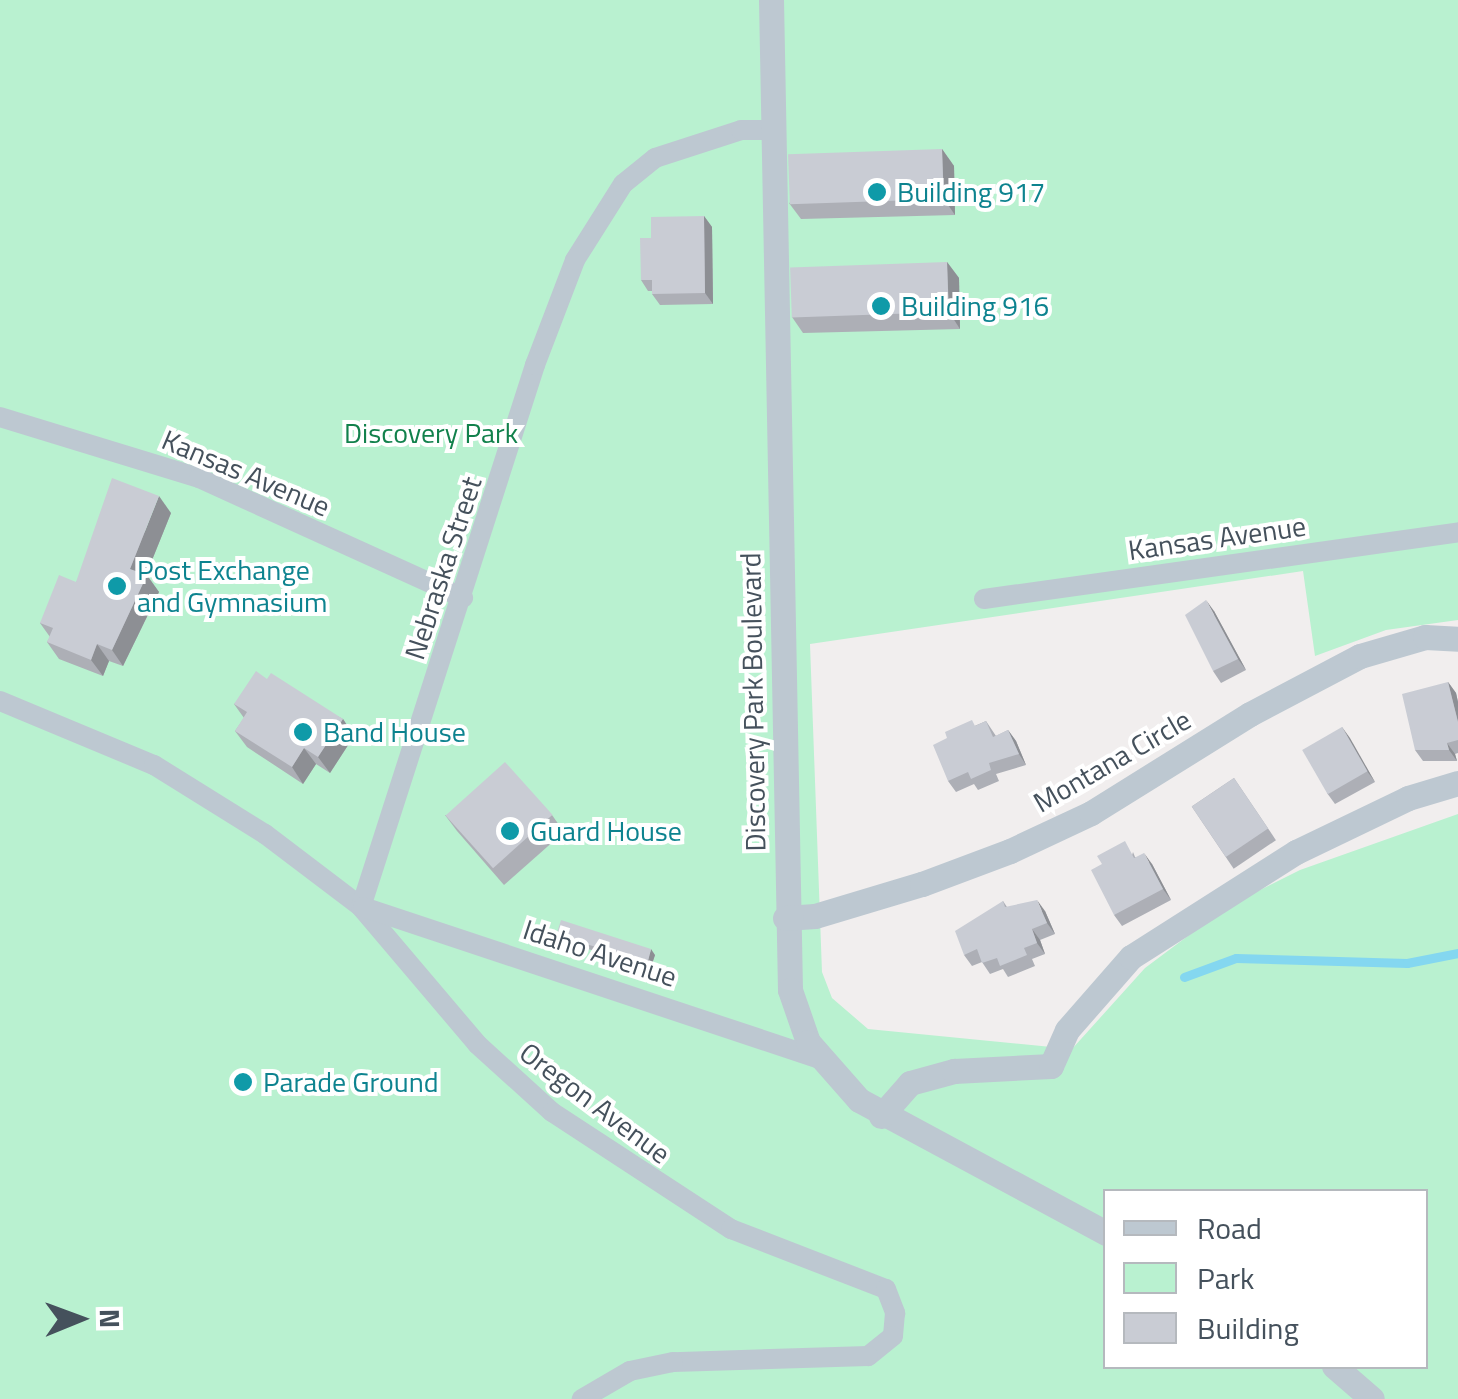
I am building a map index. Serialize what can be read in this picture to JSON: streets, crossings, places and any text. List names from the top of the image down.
{
  "streets": {
    "street": [
      "Kansas Avenue",
      "Nebraska Street",
      "Discovery Park Boulevard",
      "Montana Circle",
      "Idaho Avenue",
      "Oregon Avenue"
    ]
  },
  "crossings": [
    ["Kansas Avenue", "Nebraska Street"],
    ["Nebraska Street", "Discovery Park Boulevard"],
    ["Nebraska Street", "Idaho Avenue"],
    ["Nebraska Street", "Oregon Avenue"],
    ["Discovery Park Boulevard", "Montana Circle"],
    ["Discovery Park Boulevard", "Idaho Avenue"],
    ["Idaho Avenue", "Oregon Avenue"]
  ],
  "parks": ["Discovery Park"],
  "places": [
    "Building 917",
    "Building 916",
    "Post Exchange and Gymnasium",
    "Band House",
    "Guard House",
    "Parade Ground"
  ],
  "legend": ["Road", "Park", "Building"],
  "north": "right"
}
